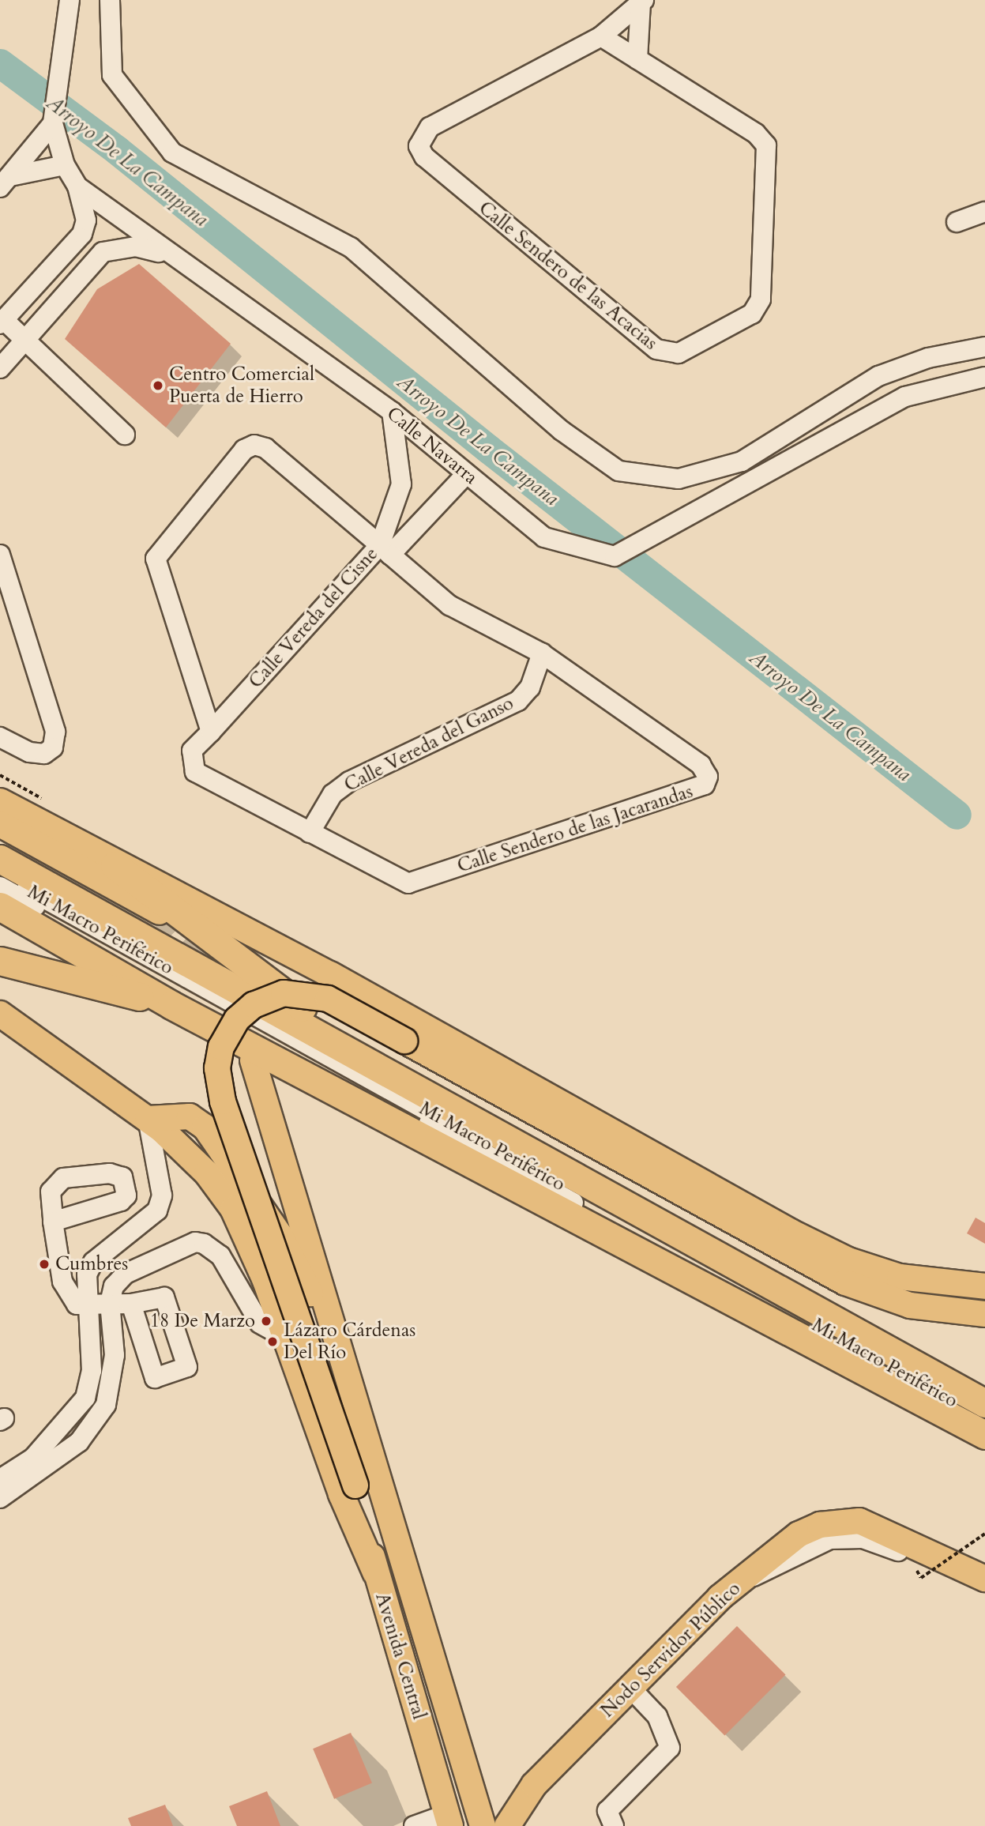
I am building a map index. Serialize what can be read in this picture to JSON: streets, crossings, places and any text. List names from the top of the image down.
{
  "streets": {
    "main road": ["Nodo Servidor Público", "Avenida Central"],
    "street": [
      "Calle Sendero de las Acacias",
      "Calle Navarra",
      "Calle Vereda del Cisne",
      "Calle Vereda del Ganso",
      "Calle Sendero de las Jacarandas",
      "Mi Macro Periférico"
    ]
  },
  "crossings": [
    ["Calle Navarra", "Calle Vereda del Cisne"],
    ["Calle Vereda del Cisne", "Calle Sendero de las Jacarandas"],
    ["Calle Vereda del Ganso", "Calle Sendero de las Jacarandas"]
  ],
  "water": ["Arroyo De La Campana"],
  "places": [
    "Centro Comercial Puerta de Hierro",
    "Cumbres",
    "18 De Marzo",
    "Lázaro Cárdenas Del Río"
  ]
}
